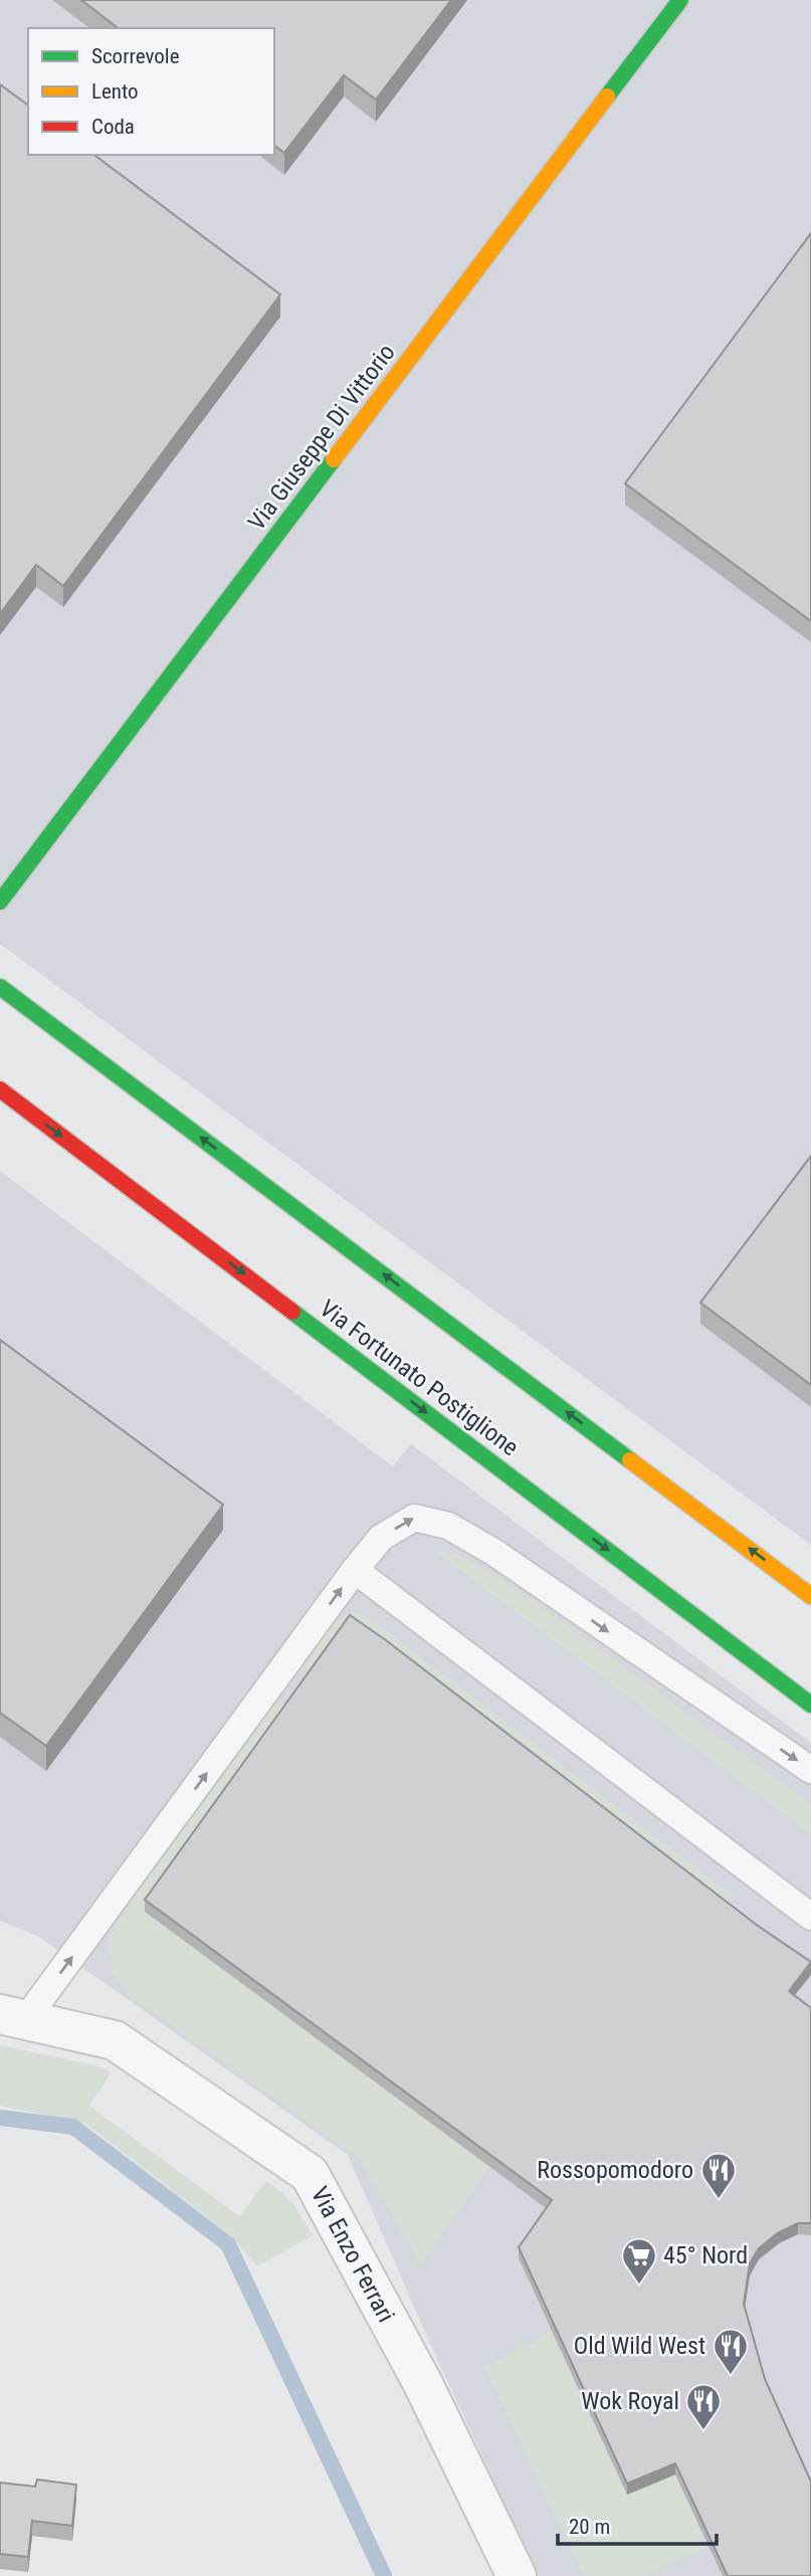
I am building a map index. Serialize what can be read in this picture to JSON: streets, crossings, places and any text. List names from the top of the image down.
{
  "streets": {
    "street": ["Via Giuseppe Di Vittorio", "Via Fortunato Postiglione", "Via Enzo Ferrari"]
  },
  "places": {
    "restaurant": ["Rossopomodoro", "Old Wild West", "Wok Royal"],
    "supermarket": ["45° Nord"]
  },
  "legend": ["Scorrevole", "Lento", "Coda"],
  "scale_bar": "20 m"
}
